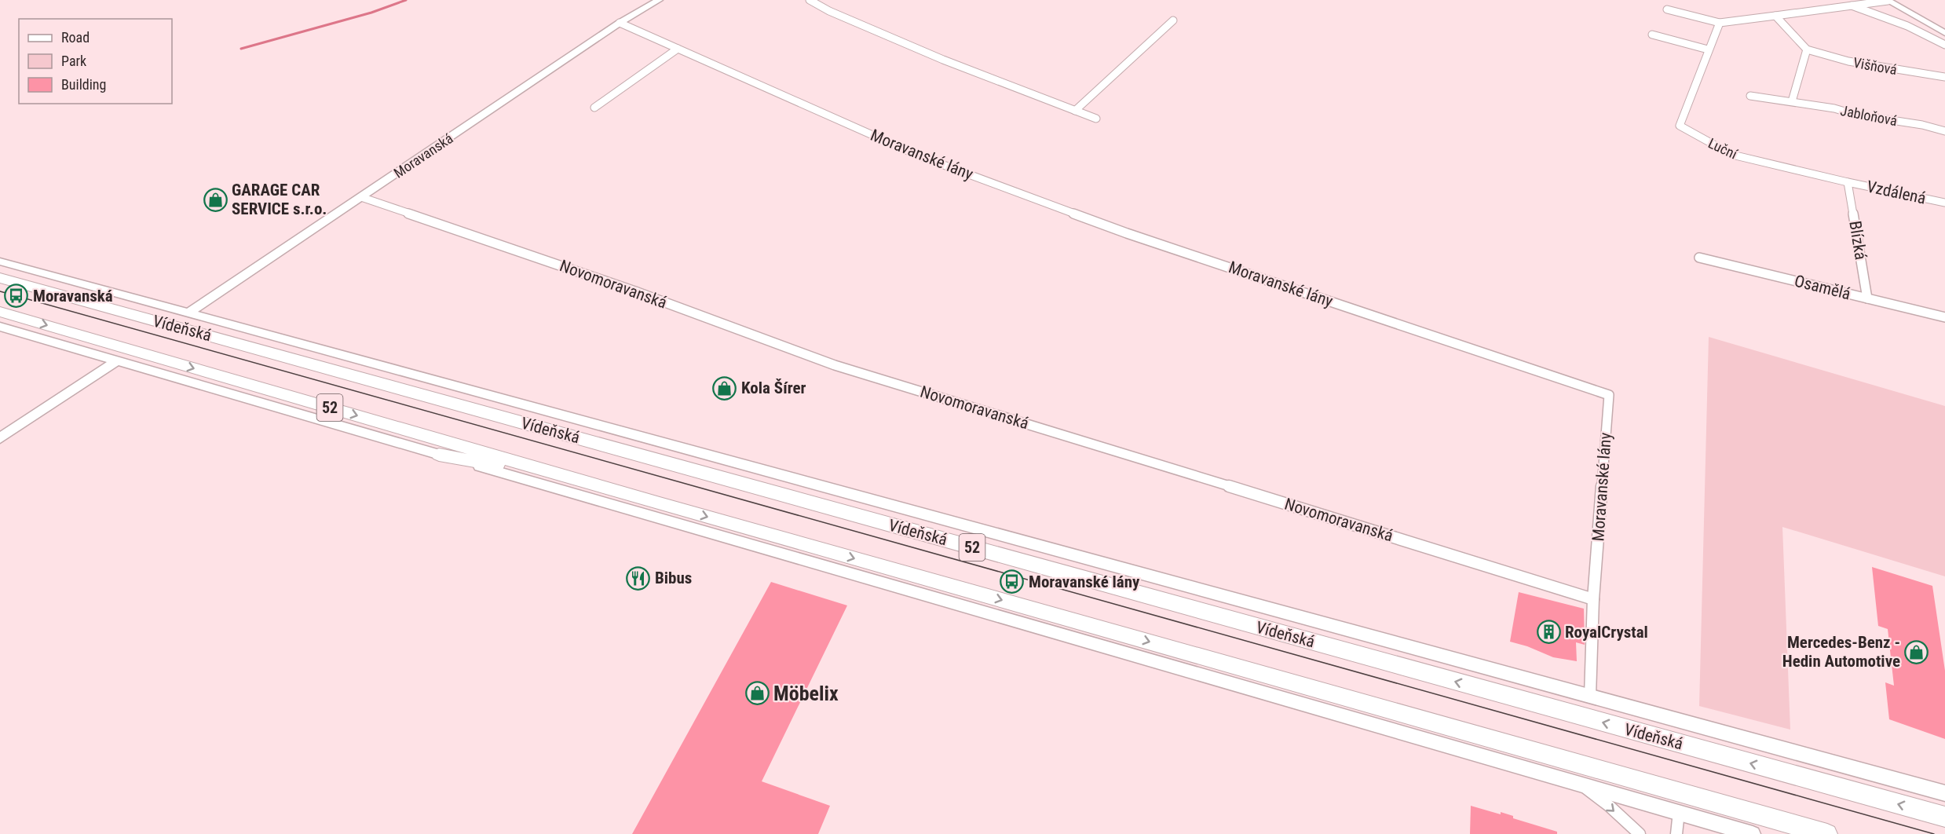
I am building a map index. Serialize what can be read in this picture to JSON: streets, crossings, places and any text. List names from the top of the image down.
{
  "streets": {
    "highway": ["Vídeňská", "52"],
    "street": [
      "Višňová",
      "Jabloňová",
      "Luční",
      "Moravanské lány",
      "Moravanská",
      "Vzdálená",
      "Blízká",
      "Novomoravanská",
      "Osamělá"
    ]
  },
  "crossings": [
    ["Luční", "Vzdálená"],
    ["Luční", "Blízká"],
    ["Moravanské lány", "Moravanská"],
    ["Moravanské lány", "Novomoravanská"],
    ["Moravanské lány", "Vídeňská"],
    ["Moravanská", "Novomoravanská"],
    ["Moravanská", "Vídeňská"],
    ["Vzdálená", "Blízká"],
    ["Blízká", "Osamělá"]
  ],
  "places": {
    "shop": [
      "GARAGE CAR SERVICE s.r.o.",
      "Kola Šírer",
      "Mercedes-Benz - Hedin Automotive",
      "Möbelix"
    ],
    "bus stop": ["Moravanská", "Moravanské lány"],
    "restaurant": ["Bibus"],
    "building": ["RoyalCrystal"]
  },
  "legend": ["Road", "Park", "Building"]
}
